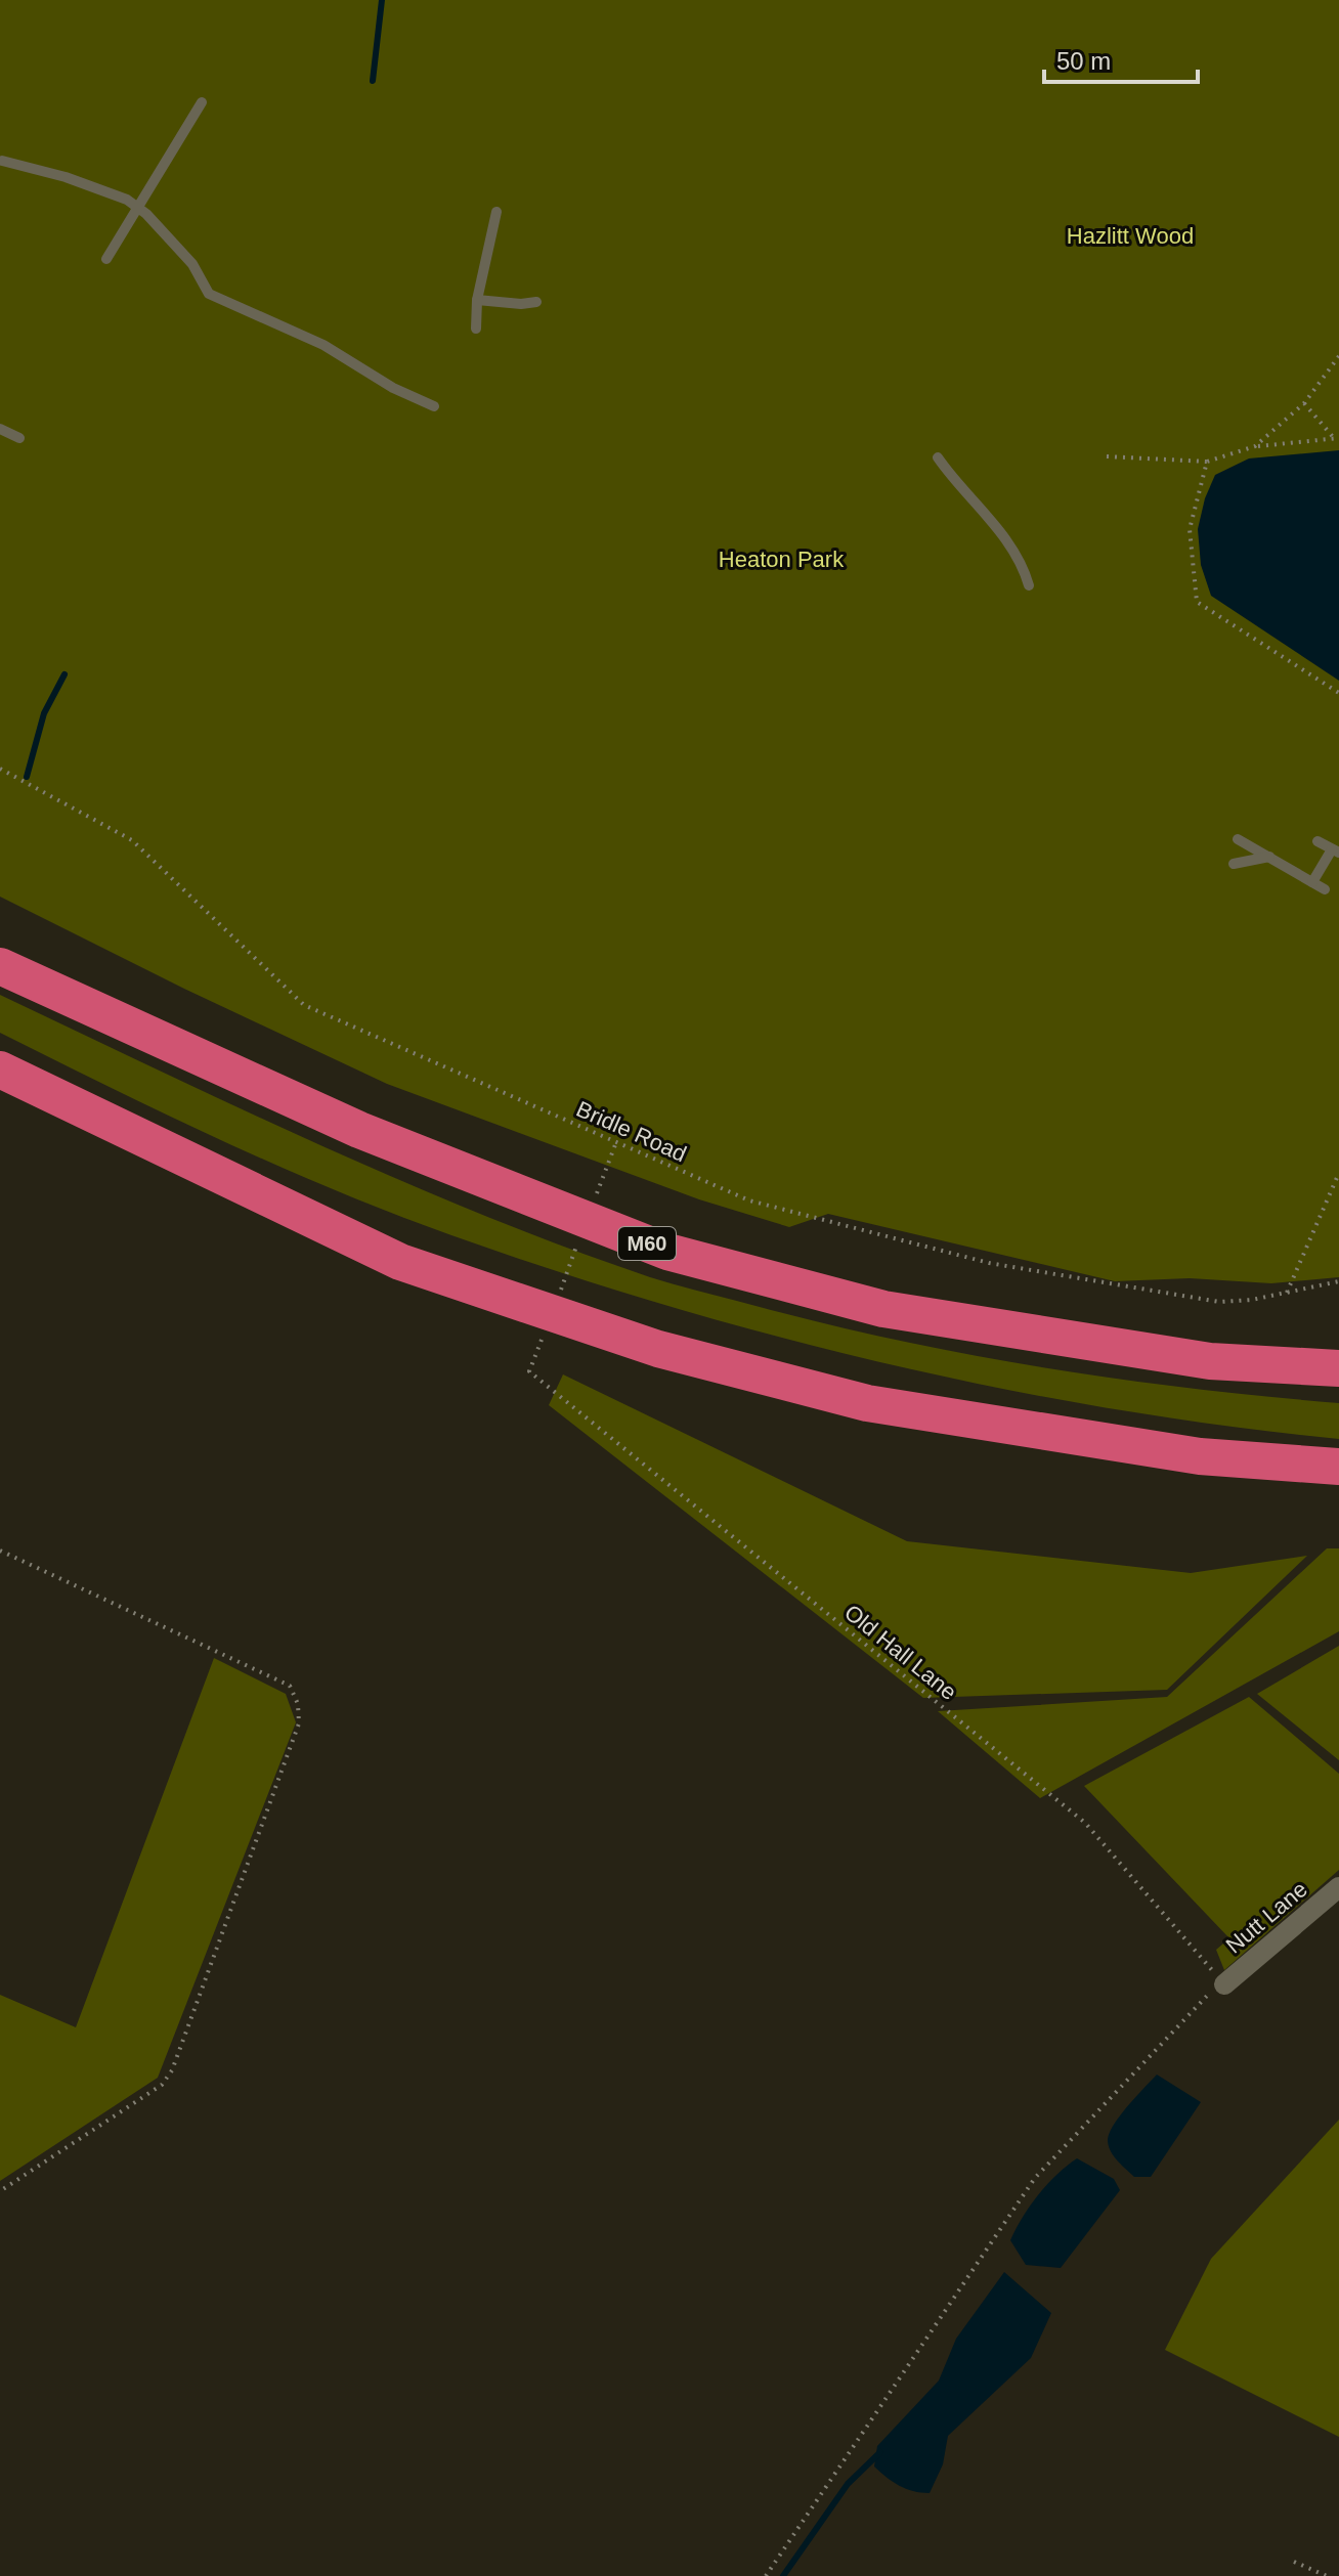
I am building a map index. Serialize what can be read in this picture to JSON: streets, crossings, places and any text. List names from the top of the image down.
{
  "streets": {
    "highway": ["M60"],
    "street": ["Nutt Lane"],
    "path": ["Bridle Road", "Old Hall Lane"]
  },
  "crossings": [
    ["Old Hall Lane", "Nutt Lane"]
  ],
  "parks": ["Hazlitt Wood", "Heaton Park"],
  "scale_bar": "50 m"
}
